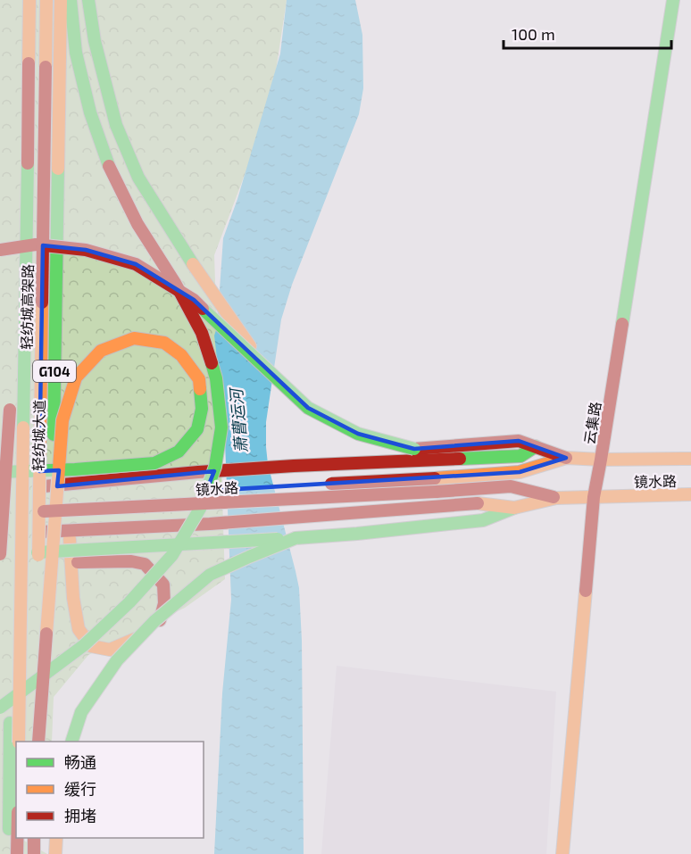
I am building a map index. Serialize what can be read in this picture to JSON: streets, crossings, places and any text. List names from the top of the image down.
{
  "streets": {
    "main road": [
      "轻纺城高架路",
      "G104",
      "云集路",
      "轻纺城大道",
      "镜水路"
    ]
  },
  "crossings": [
    ["云集路", "镜水路"]
  ],
  "water": ["萧曹运河"],
  "legend": ["畅通", "缓行", "拥堵"],
  "scale_bar": "100 m"
}
